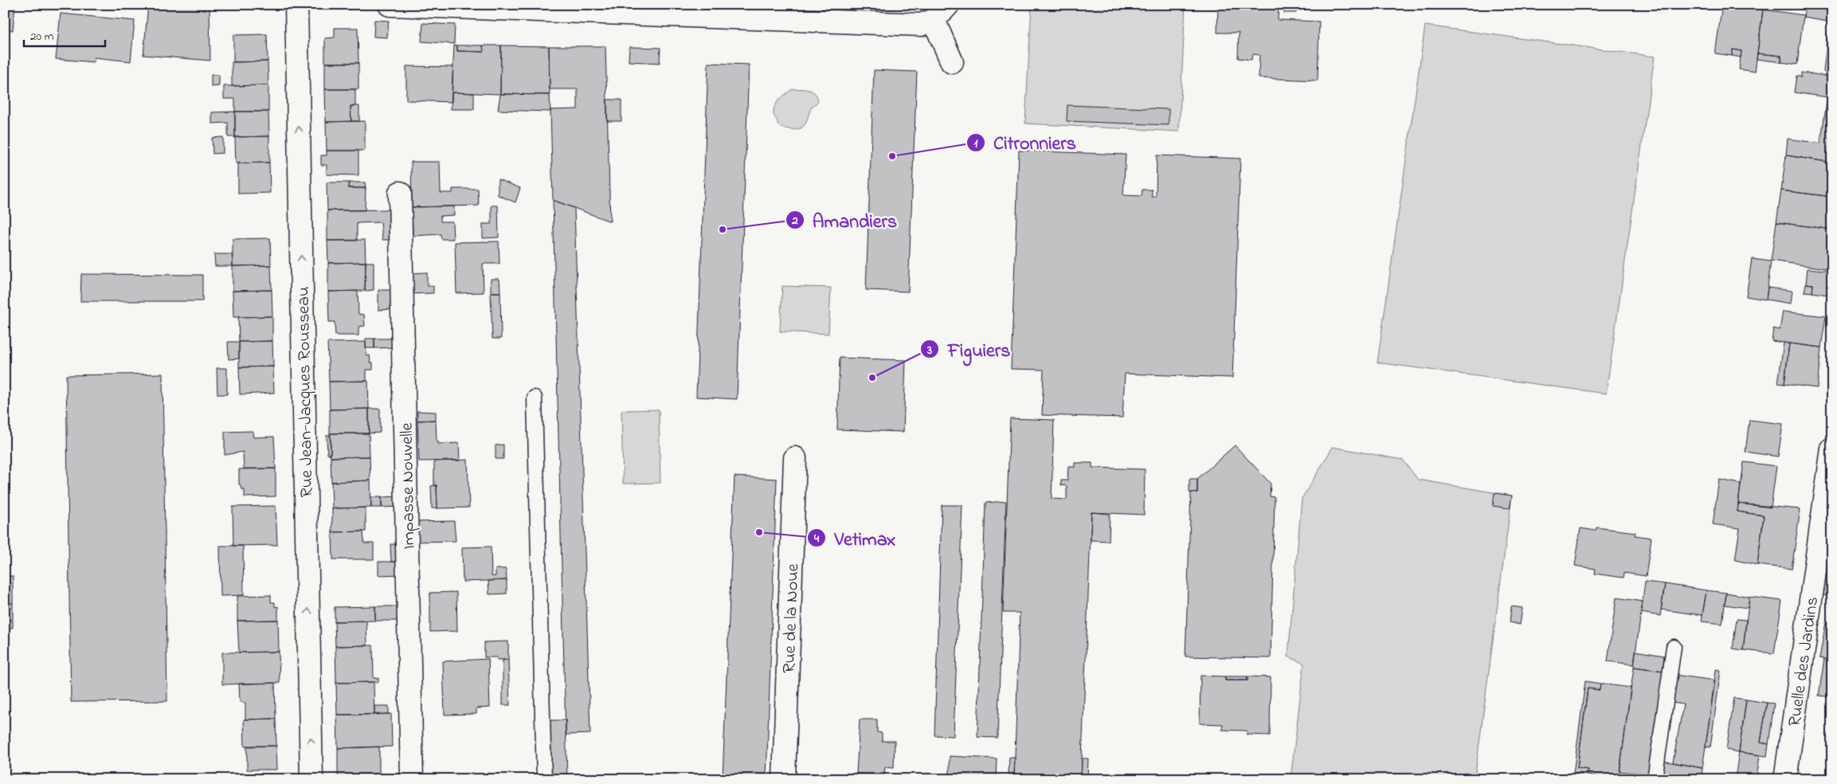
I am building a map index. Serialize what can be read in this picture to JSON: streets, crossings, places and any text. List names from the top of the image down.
{
  "streets": {
    "street": [
      "Rue Jean-Jacques Rousseau",
      "Impasse Nouvelle",
      "Rue de la Noue",
      "Ruelle des Jardins"
    ]
  },
  "one_way": ["Rue Jean-Jacques Rousseau"],
  "places": [
    "Citronniers",
    "Amandiers",
    "Figuiers",
    "Vetimax"
  ],
  "scale_bar": "20 m"
}
